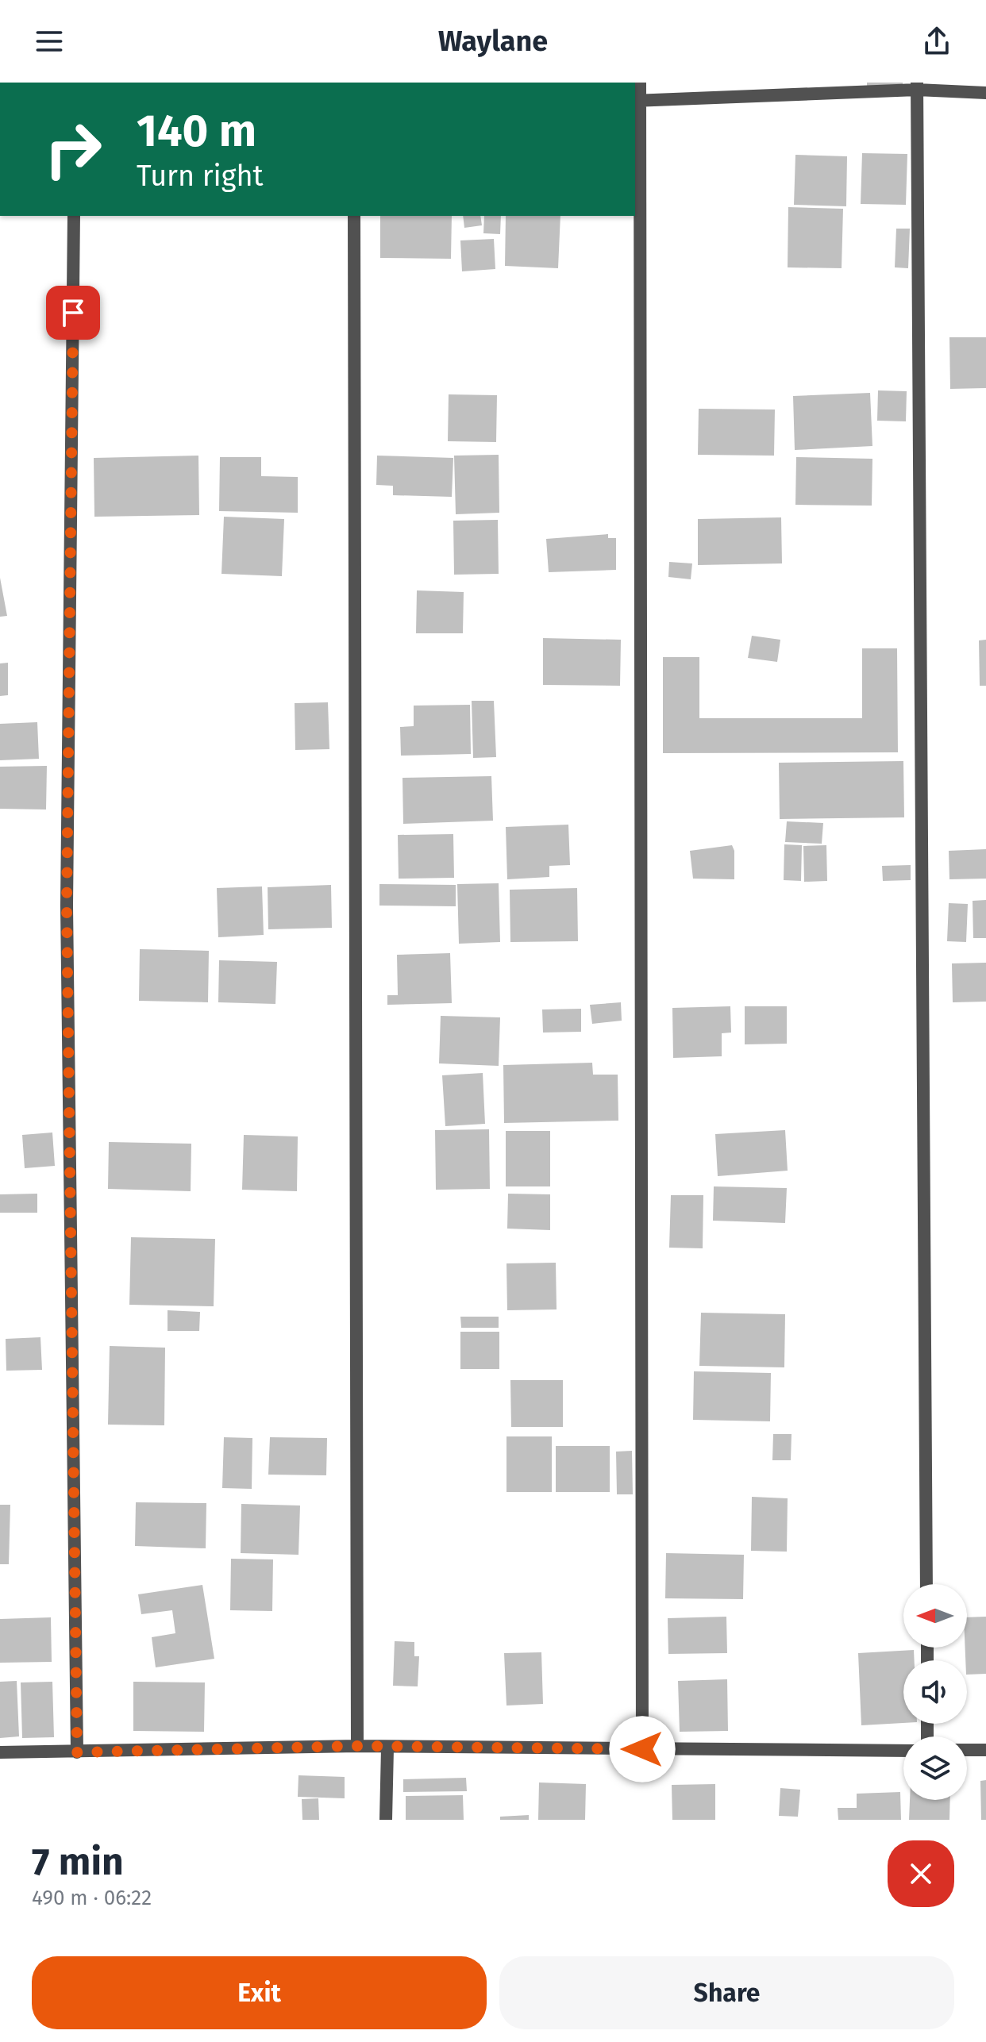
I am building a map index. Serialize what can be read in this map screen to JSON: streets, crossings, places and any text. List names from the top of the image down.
{
  "north": "left",
  "page": {
    "header": "Waylane",
    "turn": ["140 m", "Turn right"],
    "heading": ["7 min", "490 m · 06:22"],
    "buttons": ["Exit", "Share"]
  }
}
